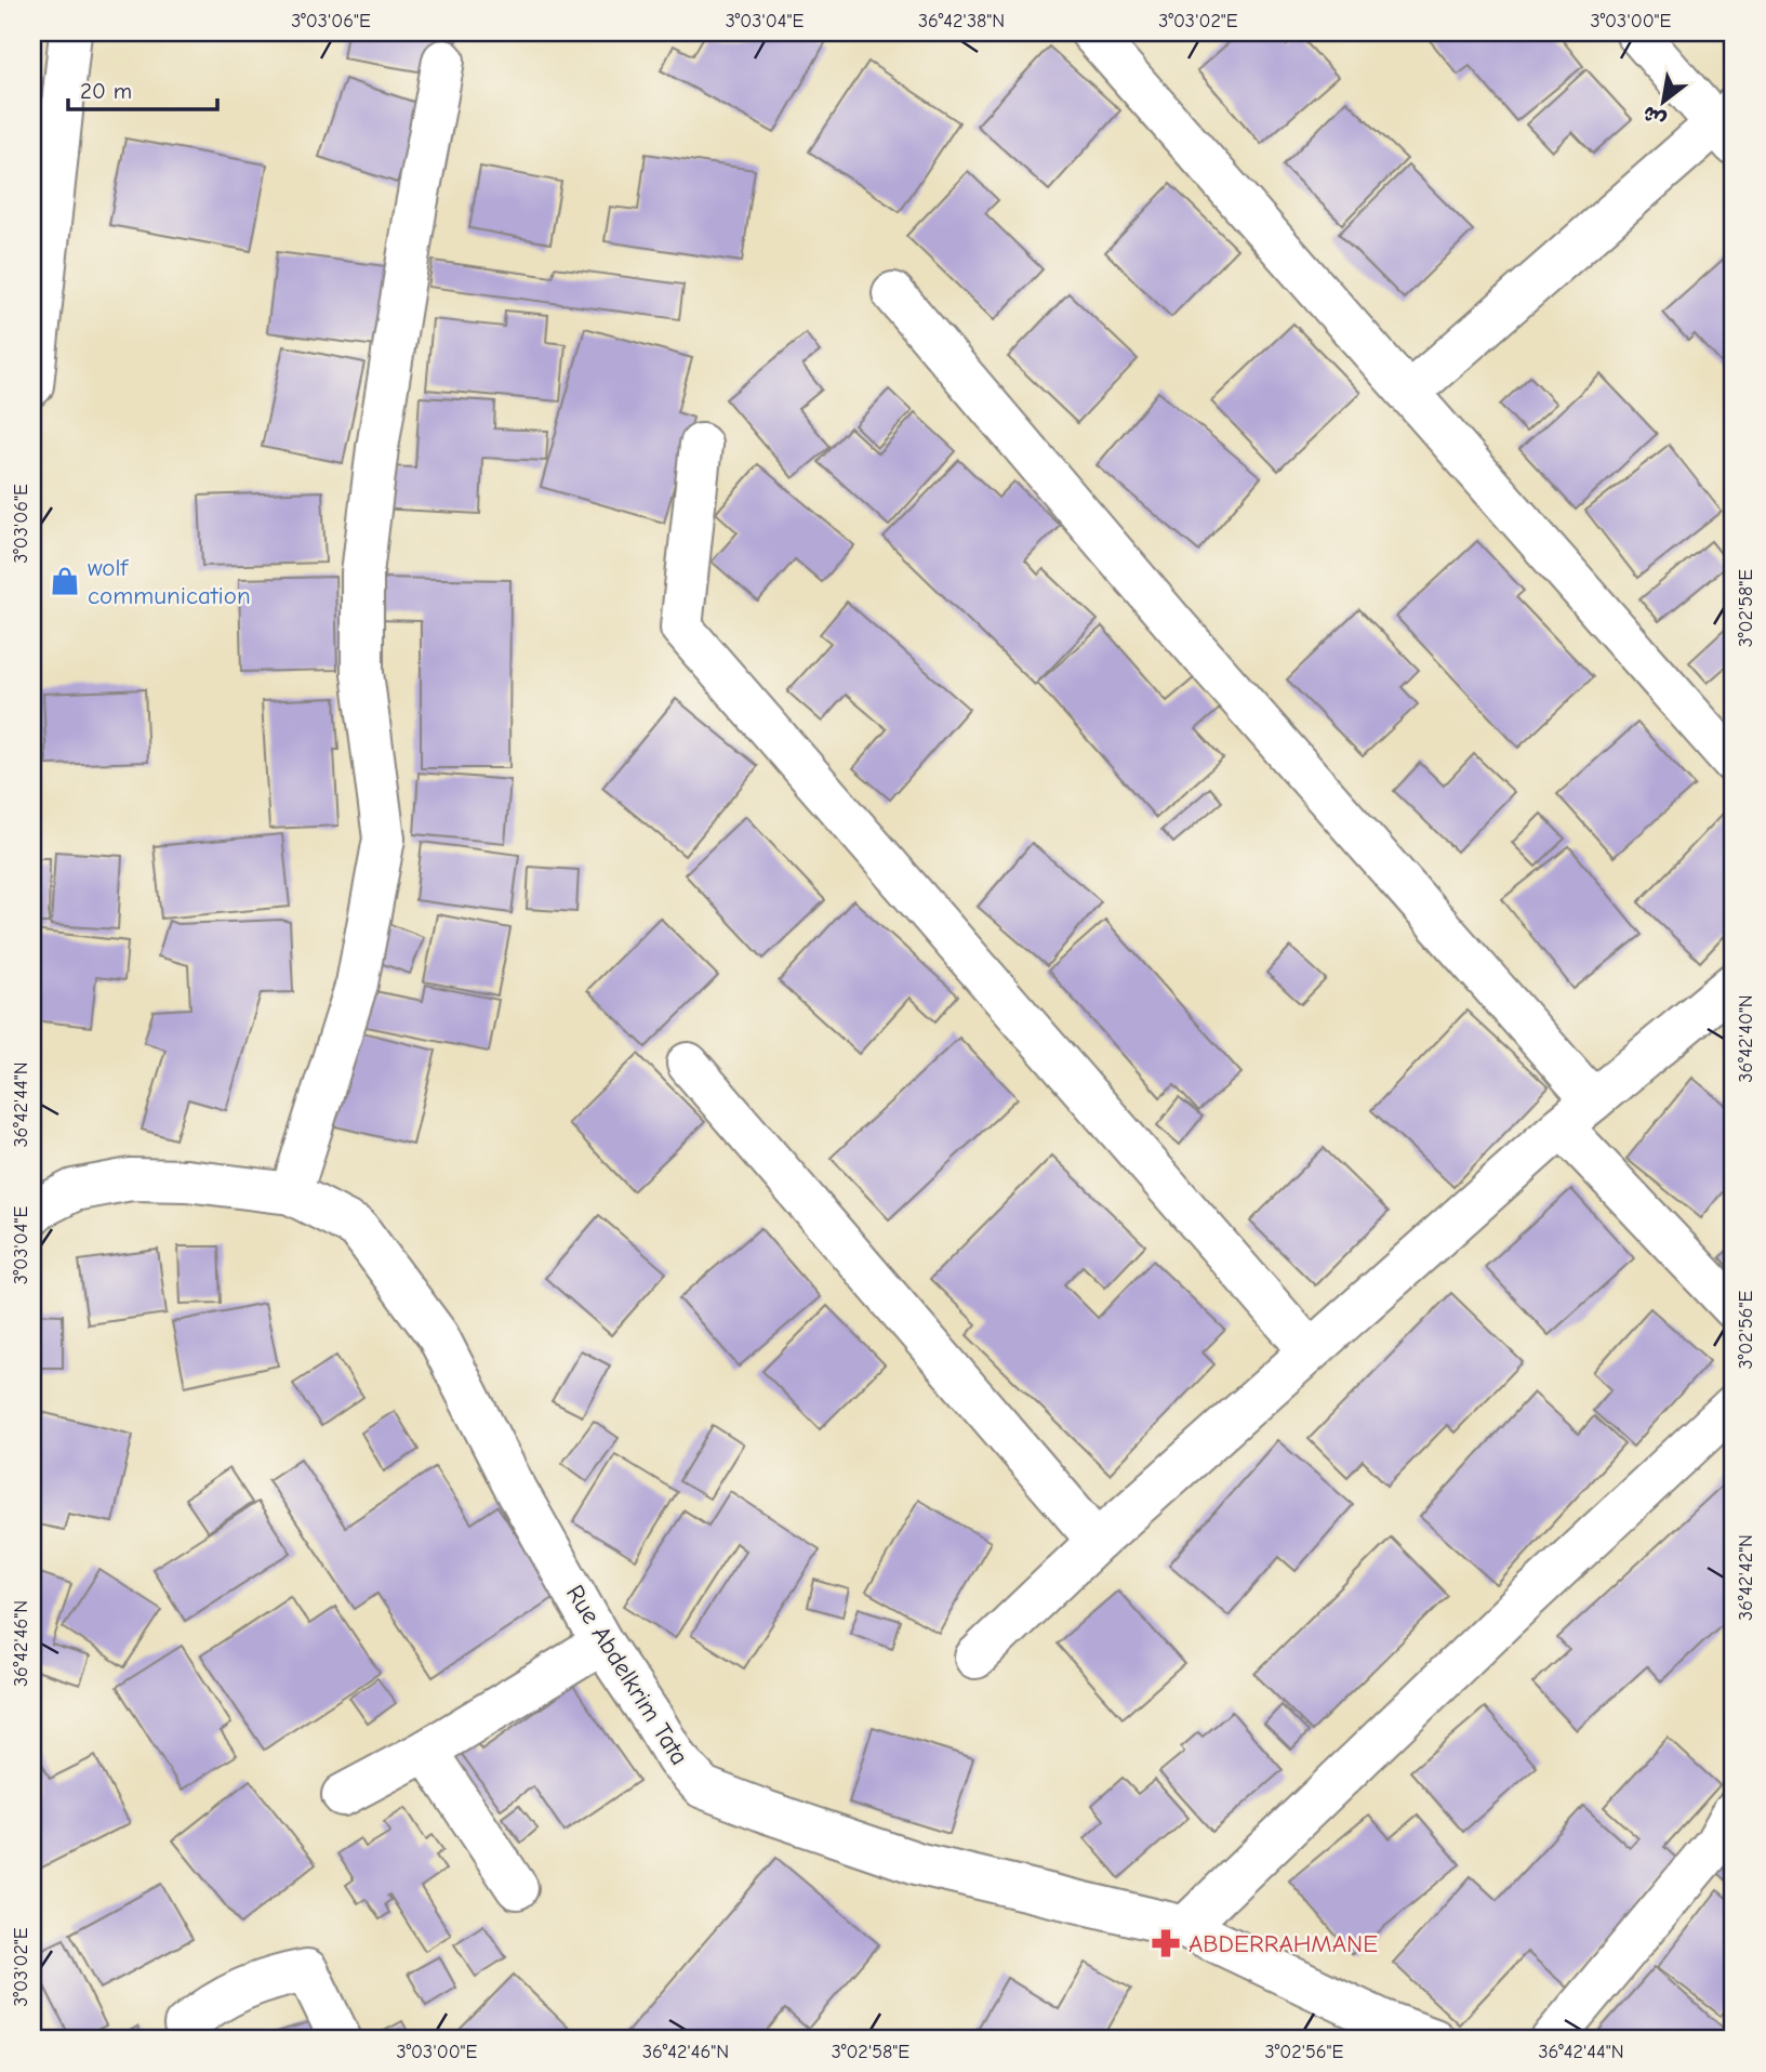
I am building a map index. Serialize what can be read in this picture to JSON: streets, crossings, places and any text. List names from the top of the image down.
{
  "streets": {
    "street": ["Rue Abdelkrim Tata"]
  },
  "places": {
    "shop": ["wolf communication"],
    "pharmacy": ["ABDERRAHMANE"]
  },
  "scale_bar": "20 m",
  "north": "bottom left",
  "coordinates": [
    "3°03'06\"E",
    "3°03'04\"E",
    "36°42'38\"N",
    "3°03'02\"E",
    "3°03'00\"E",
    "3°02'58\"E",
    "36°42'40\"N",
    "36°42'44\"N",
    "3°02'56\"E",
    "36°42'42\"N",
    "36°42'46\"N"
  ]
}
